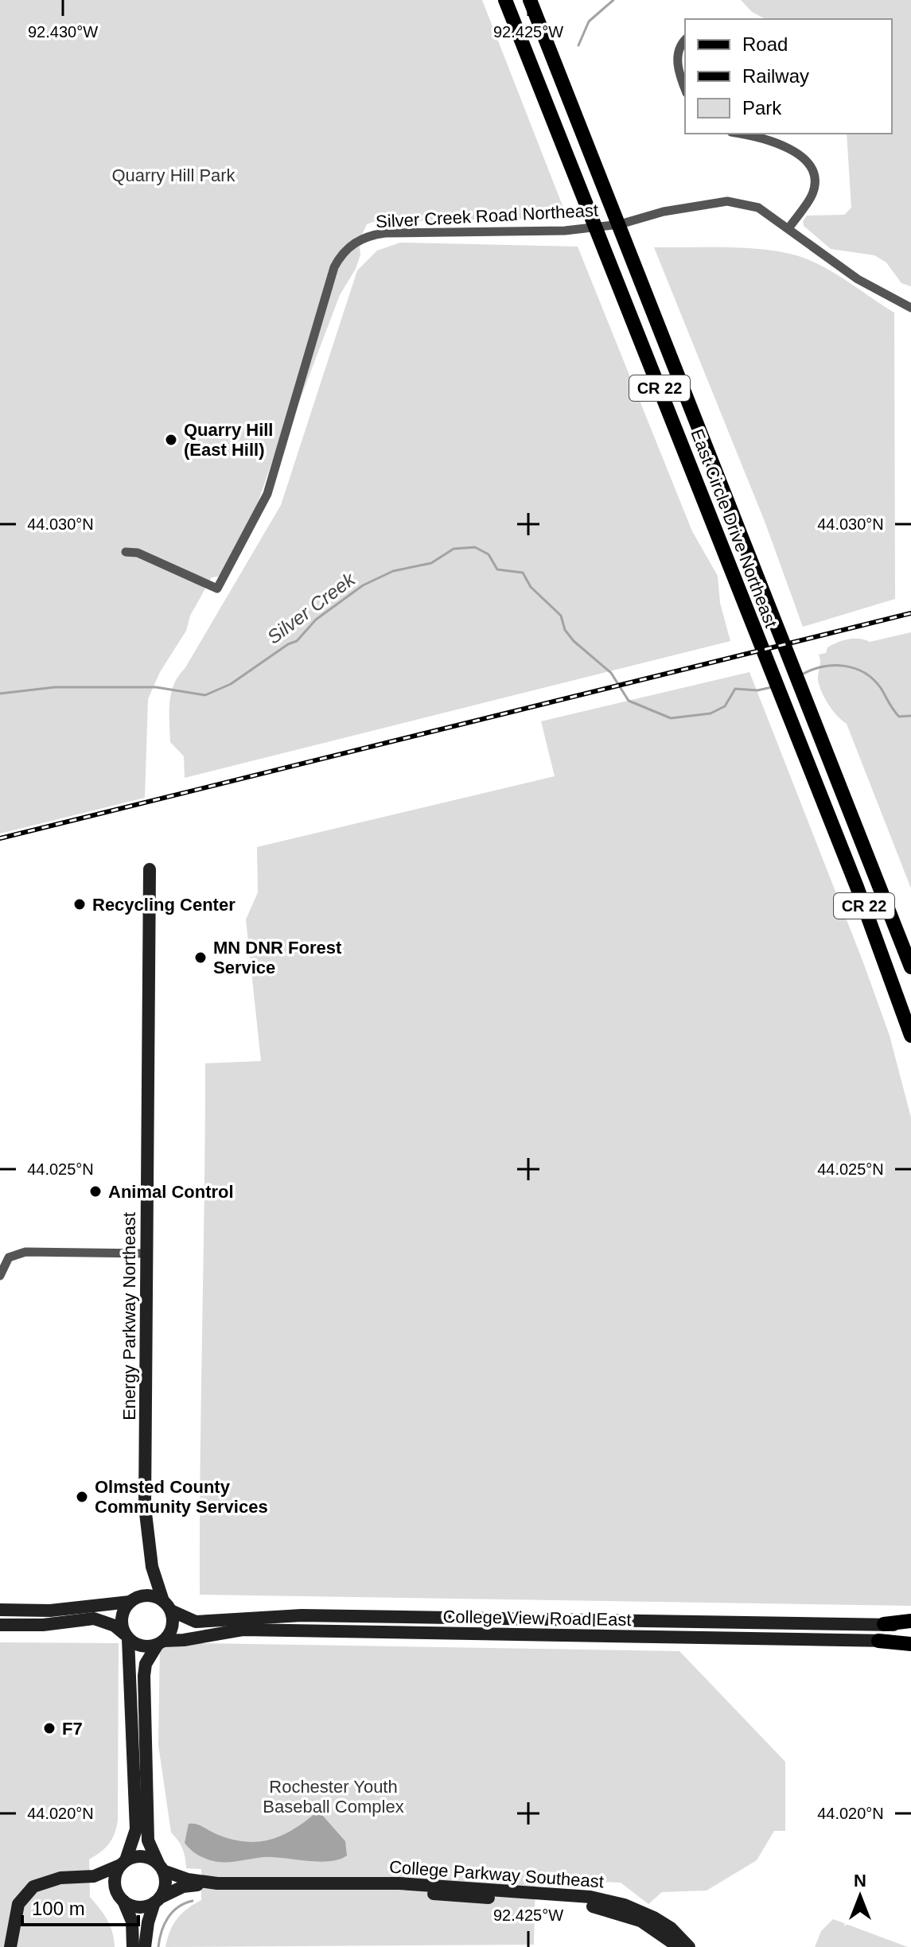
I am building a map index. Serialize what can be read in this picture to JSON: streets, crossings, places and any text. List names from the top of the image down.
{
  "streets": {
    "main road": ["CR 22", "East Circle Drive Northeast"],
    "street": [
      "Silver Creek Road Northeast",
      "Energy Parkway Northeast",
      "College View Road East",
      "College Parkway Southeast"
    ]
  },
  "crossings": [
    ["Silver Creek Road Northeast", "East Circle Drive Northeast"],
    ["Energy Parkway Northeast", "College View Road East"]
  ],
  "water": ["Silver Creek"],
  "parks": ["Quarry Hill Park", "Rochester Youth Baseball Complex"],
  "places": [
    "Quarry Hill (East Hill)",
    "Recycling Center",
    "MN DNR Forest Service",
    "Animal Control",
    "Olmsted County Community Services",
    "F7"
  ],
  "legend": ["Road", "Railway", "Park"],
  "scale_bar": "100 m",
  "north": "top",
  "coordinates": [
    "92.430°W",
    "92.425°W",
    "44.030°N",
    "44.025°N",
    "44.020°N"
  ]
}
